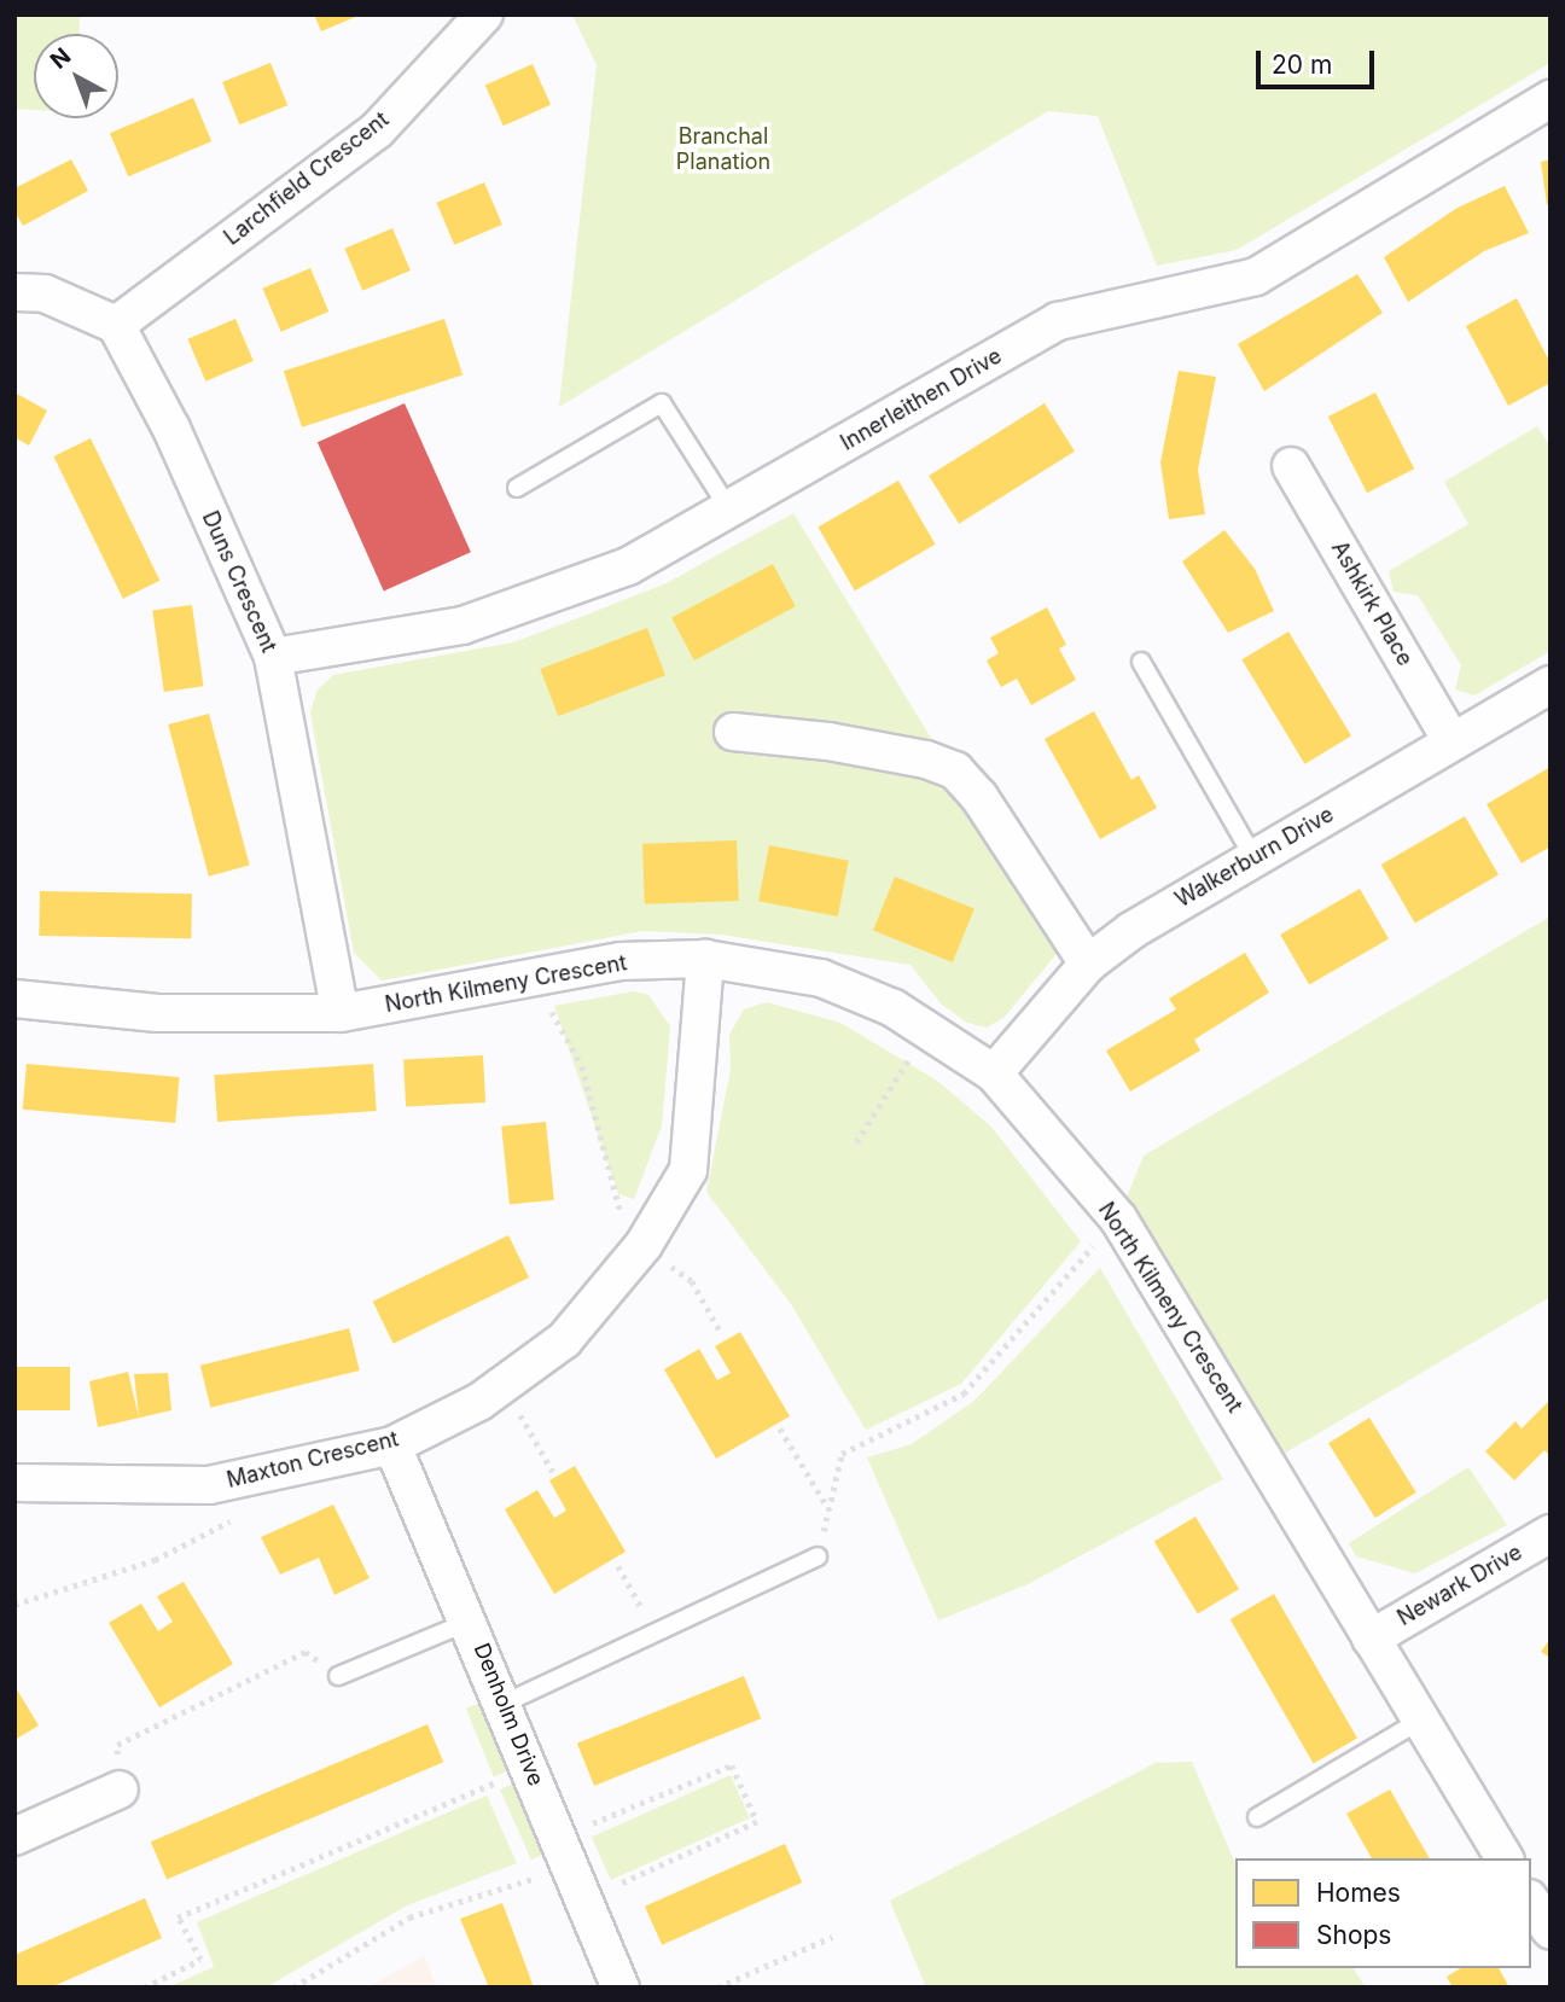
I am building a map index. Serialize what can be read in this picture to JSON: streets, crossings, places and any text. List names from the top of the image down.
{
  "streets": {
    "street": [
      "Larchfield Crescent",
      "Innerleithen Drive",
      "Duns Crescent",
      "Ashkirk Place",
      "Walkerburn Drive",
      "North Kilmeny Crescent",
      "Maxton Crescent",
      "Newark Drive",
      "Denholm Drive"
    ]
  },
  "crossings": [
    ["Larchfield Crescent", "Duns Crescent"],
    ["Innerleithen Drive", "Duns Crescent"],
    ["Duns Crescent", "North Kilmeny Crescent"],
    ["Ashkirk Place", "Walkerburn Drive"],
    ["Walkerburn Drive", "North Kilmeny Crescent"],
    ["North Kilmeny Crescent", "Maxton Crescent"],
    ["North Kilmeny Crescent", "Newark Drive"],
    ["Maxton Crescent", "Denholm Drive"]
  ],
  "parks": ["Branchal Planation"],
  "legend": ["Homes", "Shops"],
  "scale_bar": "20 m",
  "north": "top left"
}
